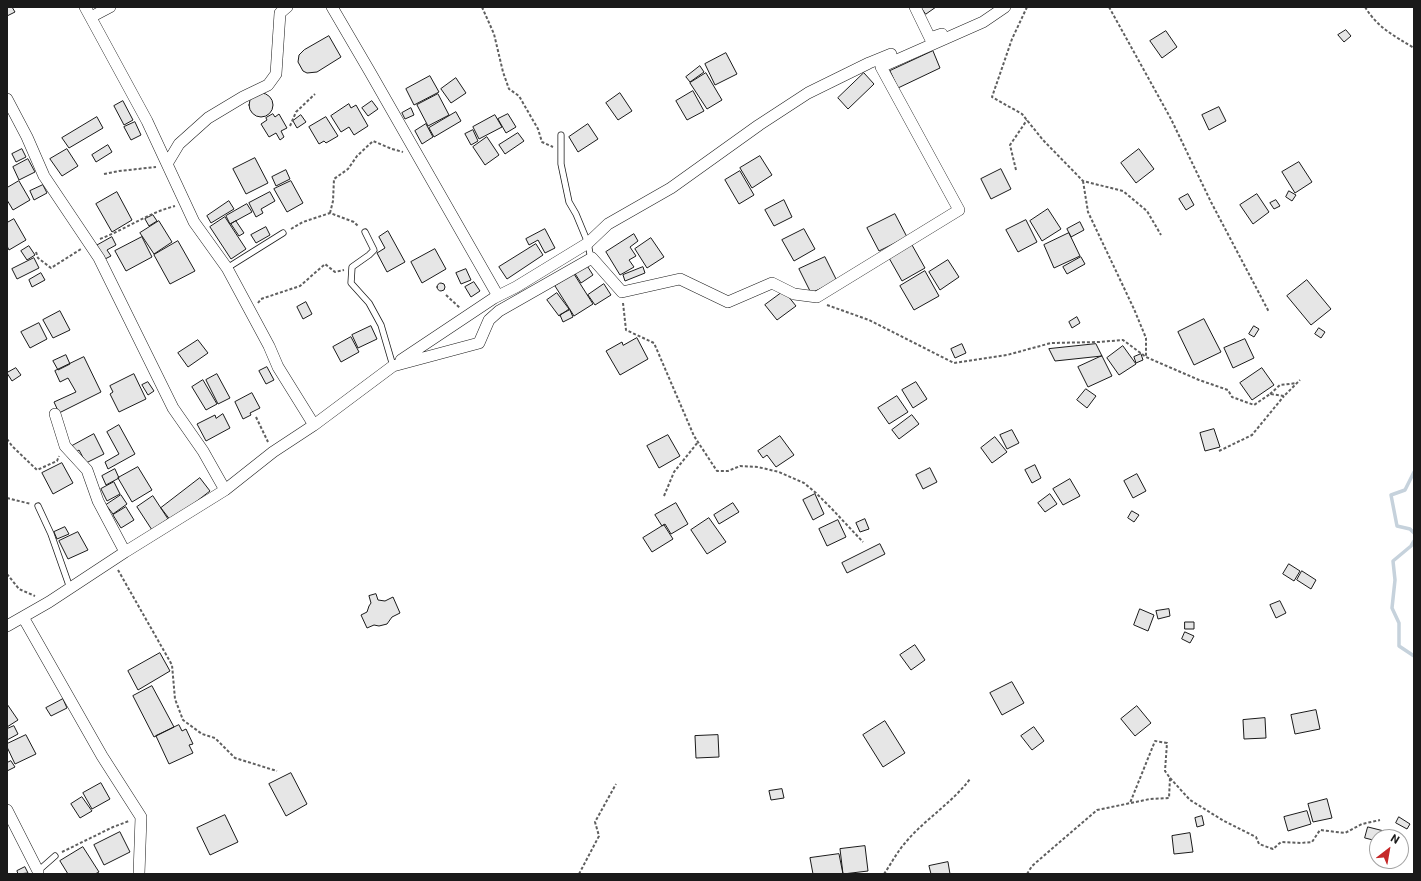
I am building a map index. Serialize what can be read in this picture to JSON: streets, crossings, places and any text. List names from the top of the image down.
{
  "north": "top right"
}
